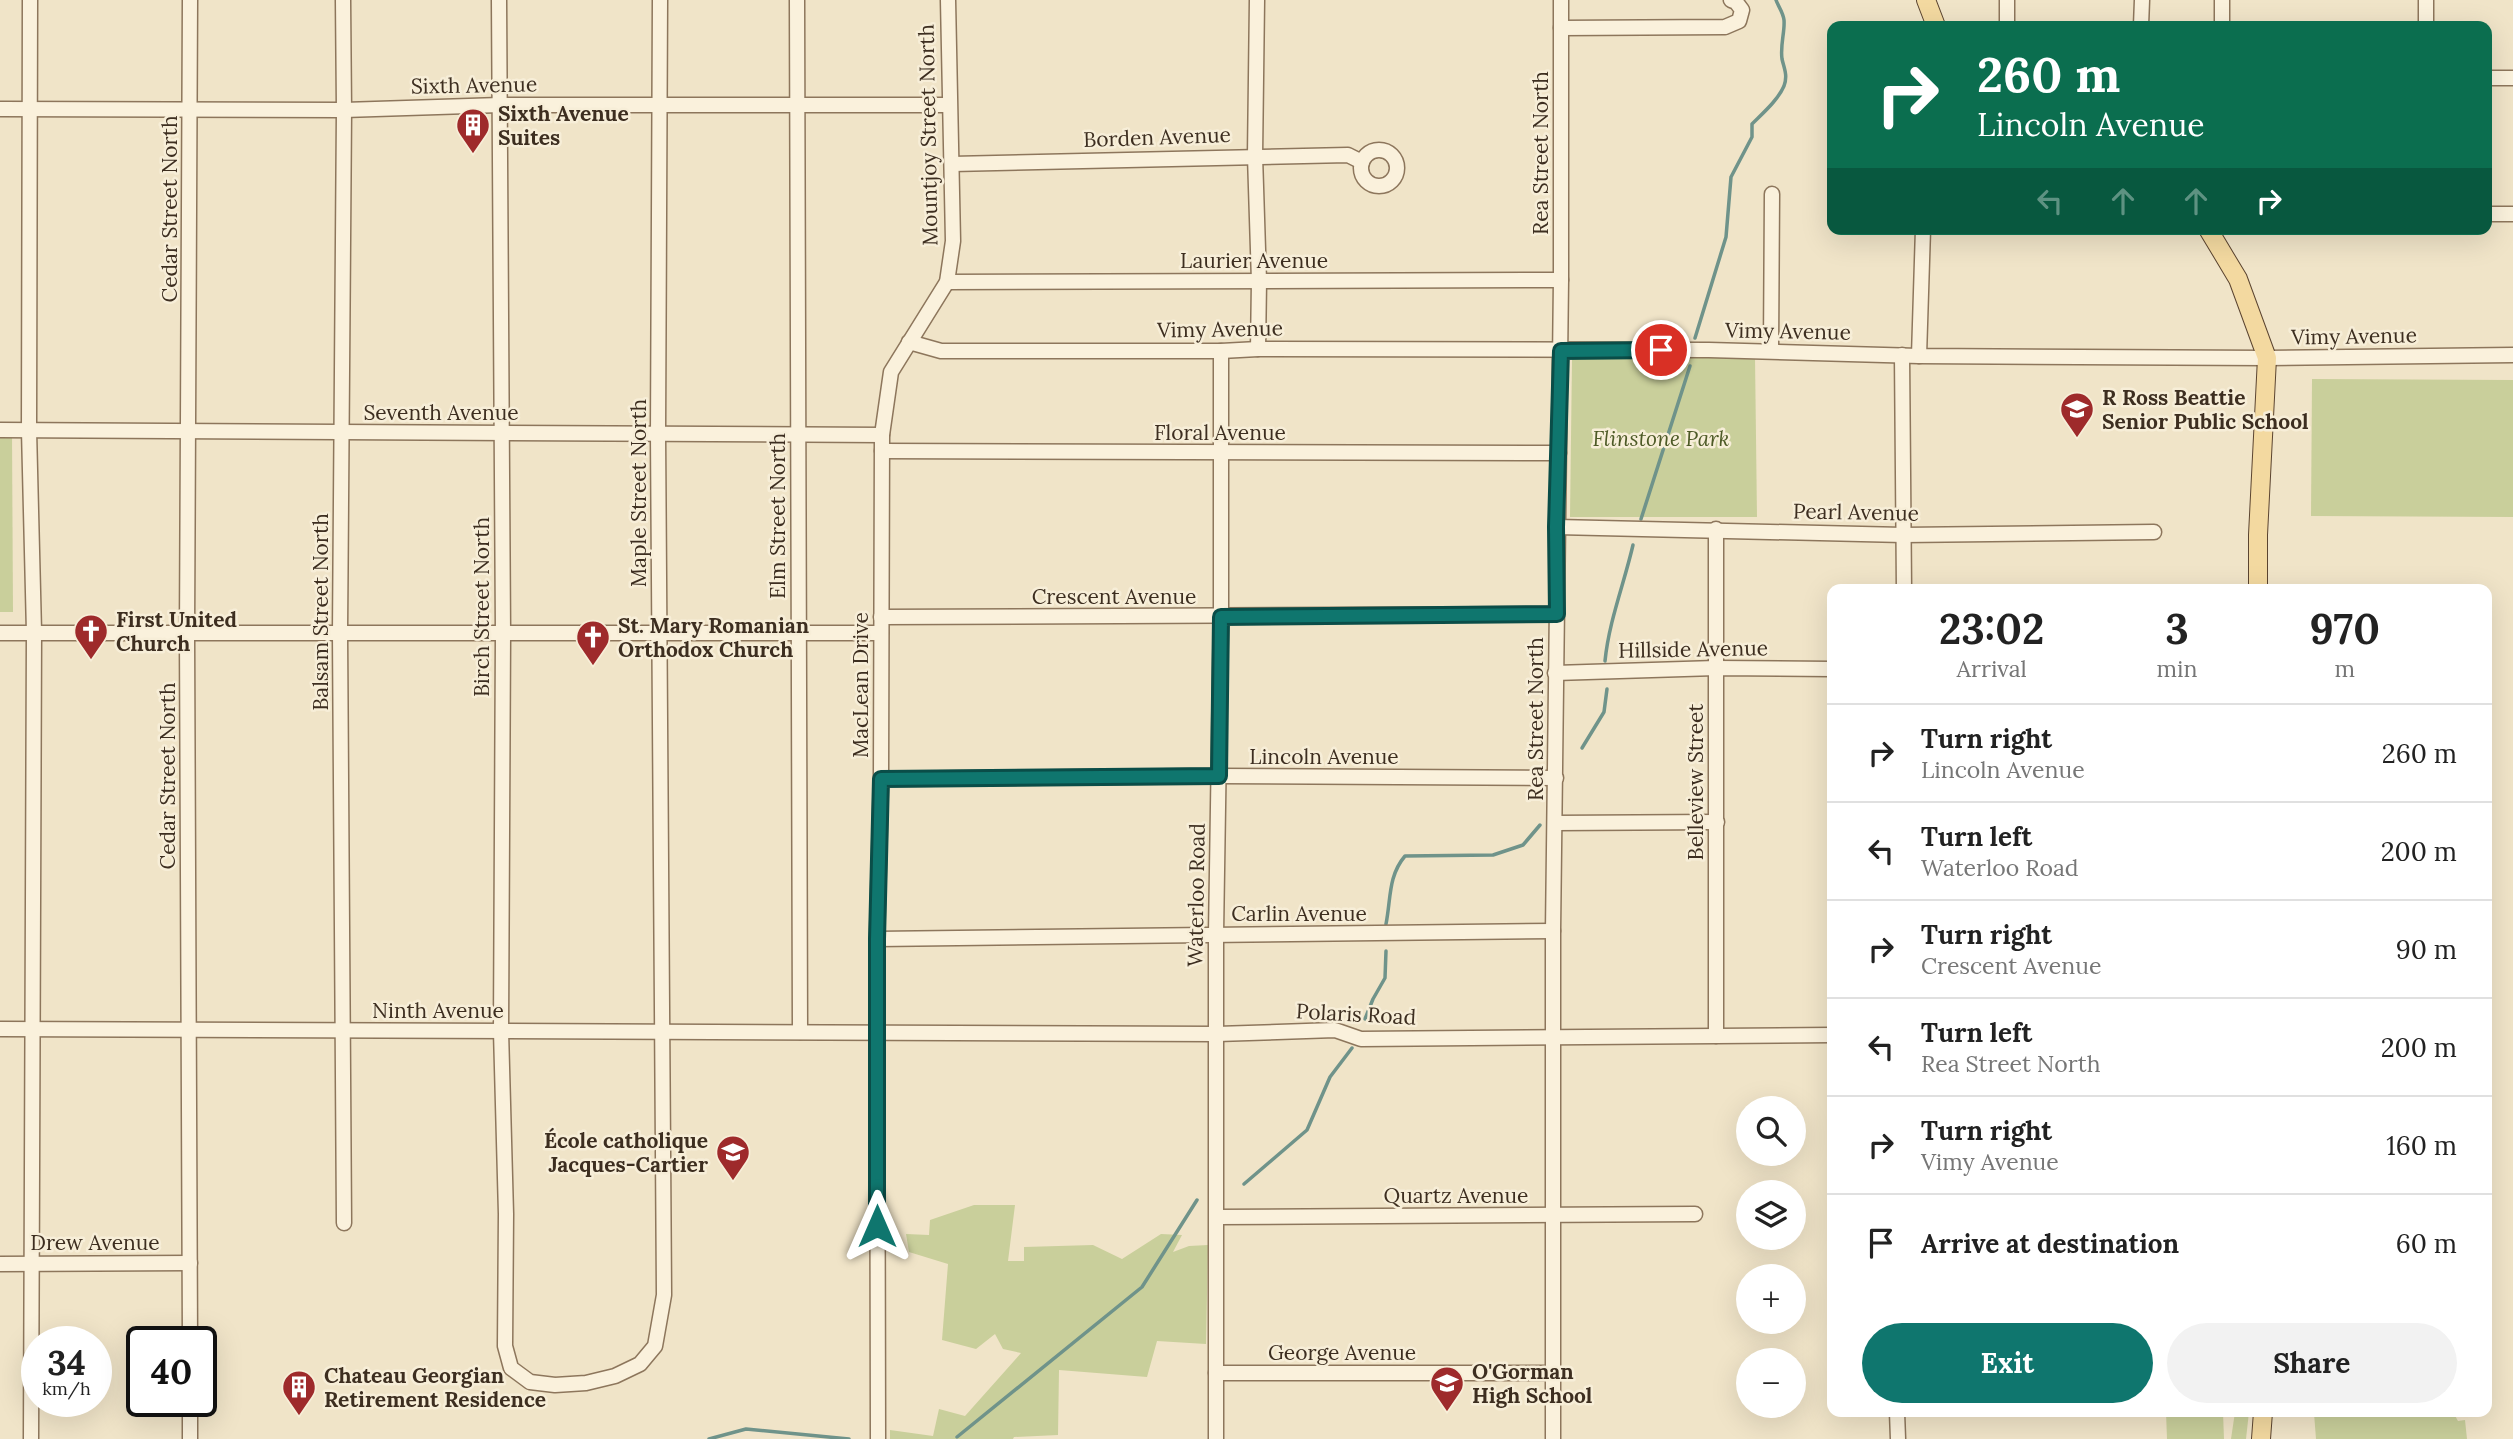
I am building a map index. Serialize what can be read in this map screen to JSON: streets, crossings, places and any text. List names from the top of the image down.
{
  "streets": {
    "street": [
      "Sixth Avenue",
      "Mountjoy Street North",
      "Borden Avenue",
      "Rea Street North",
      "Cedar Street North",
      "Laurier Avenue",
      "Vimy Avenue",
      "Seventh Avenue",
      "Floral Avenue",
      "Maple Street North",
      "Pearl Avenue",
      "Elm Street North",
      "Crescent Avenue",
      "Birch Street North",
      "Balsam Street North",
      "Hillside Avenue",
      "MacLean Drive",
      "Lincoln Avenue",
      "Belleview Street",
      "Waterloo Road",
      "Carlin Avenue",
      "Ninth Avenue",
      "Polaris Road",
      "Quartz Avenue",
      "Drew Avenue",
      "George Avenue"
    ]
  },
  "crossings": [
    ["Sixth Avenue", "Mountjoy Street North"],
    ["Sixth Avenue", "Cedar Street North"],
    ["Sixth Avenue", "Maple Street North"],
    ["Sixth Avenue", "Elm Street North"],
    ["Sixth Avenue", "Birch Street North"],
    ["Sixth Avenue", "Balsam Street North"],
    ["Mountjoy Street North", "Borden Avenue"],
    ["Mountjoy Street North", "Laurier Avenue"],
    ["Mountjoy Street North", "Vimy Avenue"],
    ["Rea Street North", "Laurier Avenue"],
    ["Rea Street North", "Vimy Avenue"],
    ["Rea Street North", "Floral Avenue"],
    ["Rea Street North", "Pearl Avenue"],
    ["Rea Street North", "Crescent Avenue"],
    ["Rea Street North", "Hillside Avenue"],
    ["Rea Street North", "Lincoln Avenue"],
    ["Rea Street North", "Carlin Avenue"],
    ["Rea Street North", "Polaris Road"],
    ["Rea Street North", "Quartz Avenue"],
    ["Rea Street North", "George Avenue"],
    ["Cedar Street North", "Seventh Avenue"],
    ["Cedar Street North", "Ninth Avenue"],
    ["Cedar Street North", "Drew Avenue"],
    ["Vimy Avenue", "Waterloo Road"],
    ["Seventh Avenue", "Maple Street North"],
    ["Seventh Avenue", "Elm Street North"],
    ["Seventh Avenue", "Birch Street North"],
    ["Seventh Avenue", "Balsam Street North"],
    ["Seventh Avenue", "MacLean Drive"],
    ["Floral Avenue", "MacLean Drive"],
    ["Floral Avenue", "Waterloo Road"],
    ["Maple Street North", "Birch Street North"],
    ["Maple Street North", "Ninth Avenue"],
    ["Pearl Avenue", "Belleview Street"],
    ["Elm Street North", "Ninth Avenue"],
    ["Crescent Avenue", "MacLean Drive"],
    ["Crescent Avenue", "Waterloo Road"],
    ["Birch Street North", "Ninth Avenue"],
    ["Balsam Street North", "Ninth Avenue"],
    ["Hillside Avenue", "Belleview Street"],
    ["MacLean Drive", "Lincoln Avenue"],
    ["MacLean Drive", "Carlin Avenue"],
    ["MacLean Drive", "Ninth Avenue"],
    ["MacLean Drive", "Polaris Road"],
    ["Lincoln Avenue", "Waterloo Road"],
    ["Belleview Street", "Polaris Road"],
    ["Waterloo Road", "Carlin Avenue"],
    ["Waterloo Road", "Polaris Road"],
    ["Waterloo Road", "Quartz Avenue"],
    ["Waterloo Road", "George Avenue"],
    ["Ninth Avenue", "Polaris Road"]
  ],
  "parks": ["Flinstone Park"],
  "places": {
    "building": ["Sixth Avenue Suites", "Chateau Georgian Retirement Residence"],
    "school or university": ["R Ross Beattie Senior Public School", "École catholique Jacques-Cartier", "O'Gorman High School"],
    "church": ["First United Church", "St. Mary Romanian Orthodox Church"]
  },
  "page": {
    "turn": ["260 m", "Lincoln Avenue"],
    "eta": [
      "23:02",
      "Arrival",
      "3",
      "min",
      "970",
      "m"
    ],
    "list": [
      {
        "name": "Turn right",
        "note": "Lincoln Avenue",
        "value": "260 m"
      },
      {
        "name": "Turn left",
        "note": "Waterloo Road",
        "value": "200 m"
      },
      {
        "name": "Turn right",
        "note": "Crescent Avenue",
        "value": "90 m"
      },
      {
        "name": "Turn left",
        "note": "Rea Street North",
        "value": "200 m"
      },
      {
        "name": "Turn right",
        "note": "Vimy Avenue",
        "value": "160 m"
      },
      {
        "name": "Arrive at destination",
        "value": "60 m"
      }
    ],
    "map_buttons": ["+", "−"],
    "buttons": ["Exit", "Share"],
    "speed": "34 km/h",
    "limit": "40"
  }
}
